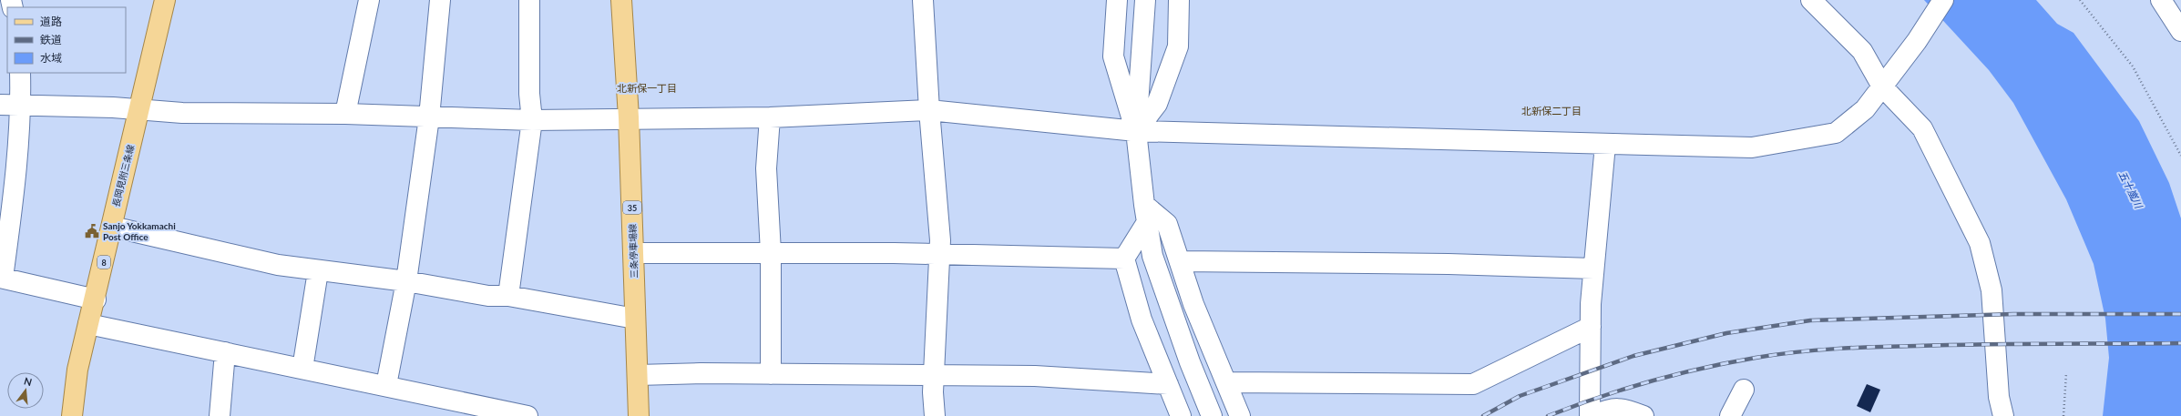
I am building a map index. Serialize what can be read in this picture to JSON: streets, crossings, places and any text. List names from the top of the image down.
{
  "streets": {
    "main road": [
      "長岡見附三条線",
      "35",
      "三条停車場線",
      "8"
    ]
  },
  "districts": ["北新保一丁目", "北新保二丁目"],
  "water": ["五十嵐川"],
  "places": {
    "public building": ["Sanjo Yokkamachi Post Office"]
  },
  "legend": ["道路", "鉄道", "水域"],
  "north": "top"
}
